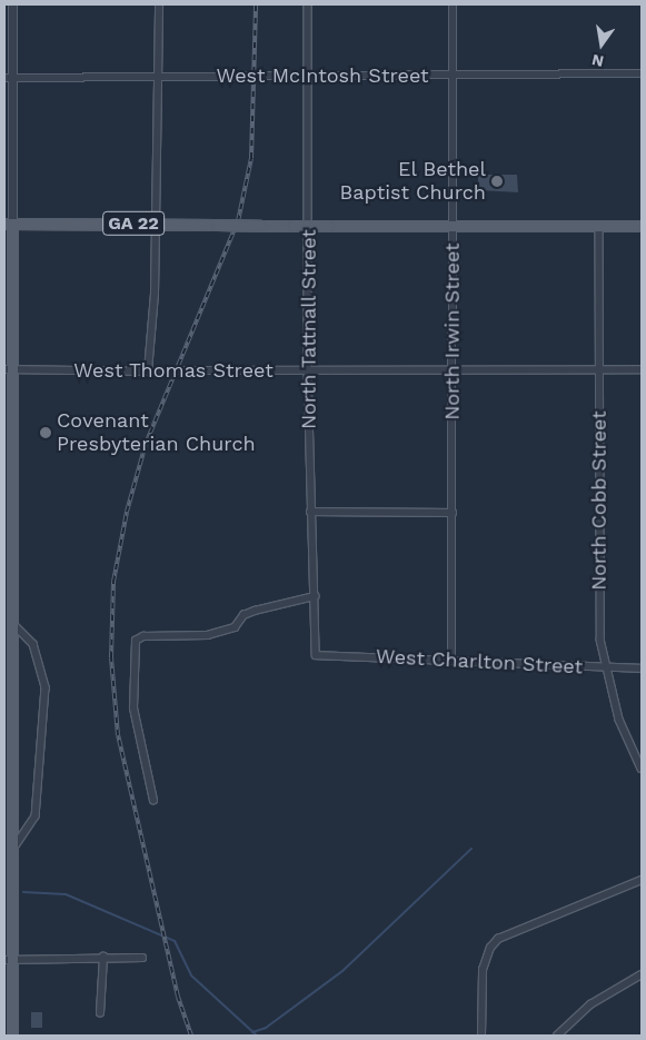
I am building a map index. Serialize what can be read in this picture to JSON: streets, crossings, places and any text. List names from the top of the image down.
{
  "streets": {
    "main road": ["GA 22"],
    "street": [
      "West McIntosh Street",
      "North Tattnall Street",
      "North Irwin Street",
      "West Thomas Street",
      "North Cobb Street",
      "West Charlton Street"
    ]
  },
  "crossings": [
    ["West McIntosh Street", "North Tattnall Street"],
    ["West McIntosh Street", "North Irwin Street"],
    ["GA 22", "North Irwin Street"],
    ["GA 22", "North Cobb Street"],
    ["North Tattnall Street", "West Thomas Street"],
    ["North Tattnall Street", "West Charlton Street"],
    ["North Irwin Street", "West Thomas Street"],
    ["North Irwin Street", "West Charlton Street"],
    ["West Thomas Street", "North Cobb Street"],
    ["North Cobb Street", "West Charlton Street"]
  ],
  "places": ["El Bethel Baptist Church", "Covenant Presbyterian Church"],
  "north": "bottom"
}
